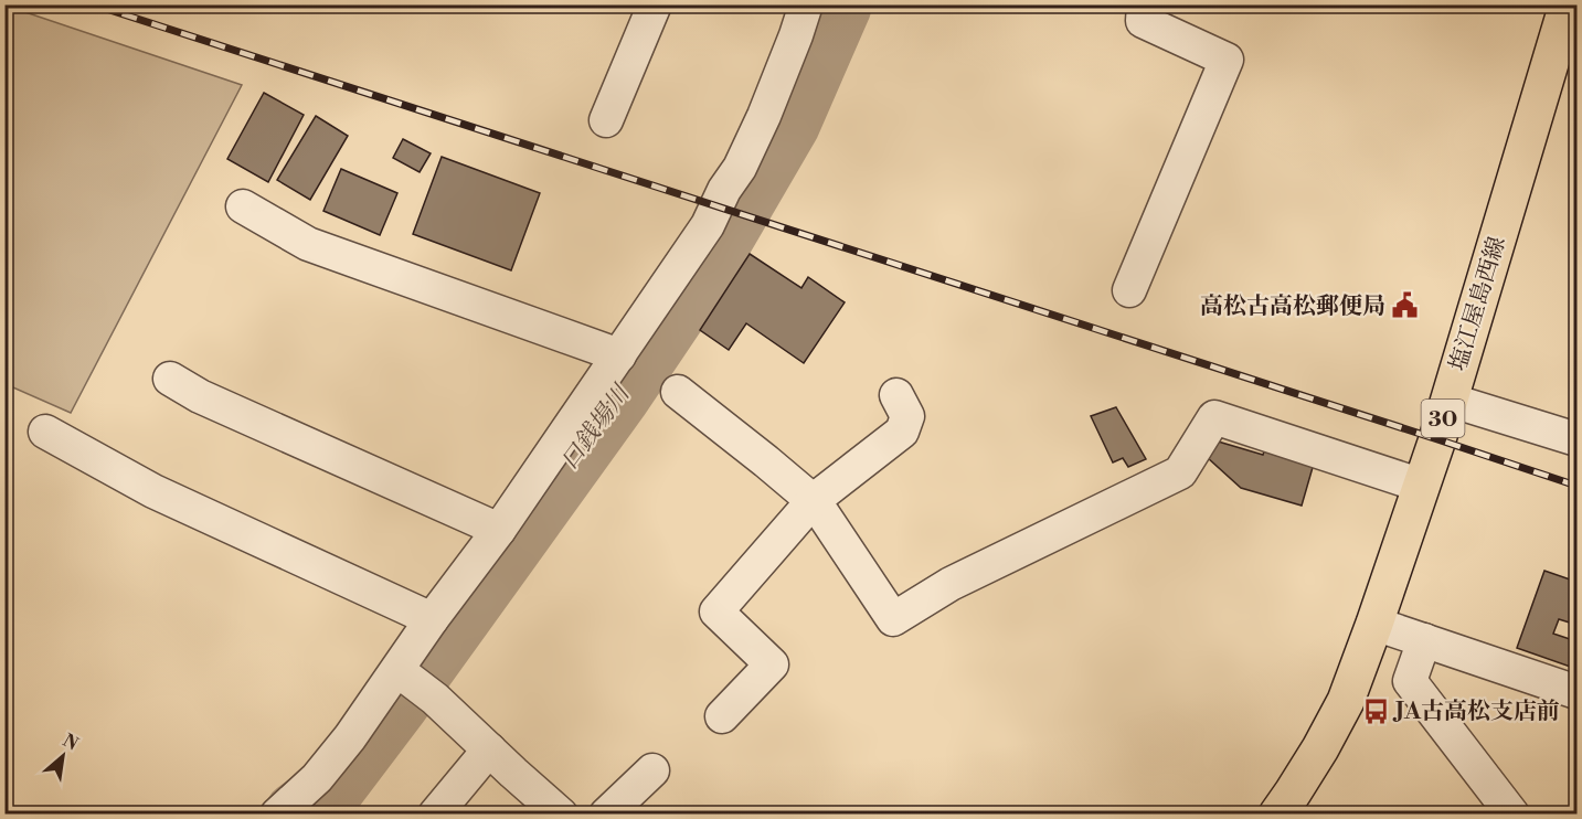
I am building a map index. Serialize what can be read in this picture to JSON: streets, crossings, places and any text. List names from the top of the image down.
{
  "streets": {
    "main road": ["塩江屋島西線", "30"]
  },
  "water": ["口銭場川"],
  "places": {
    "public building": ["高松古高松郵便局"],
    "bus stop": ["JA古高松支店前"]
  },
  "north": "top right"
}
